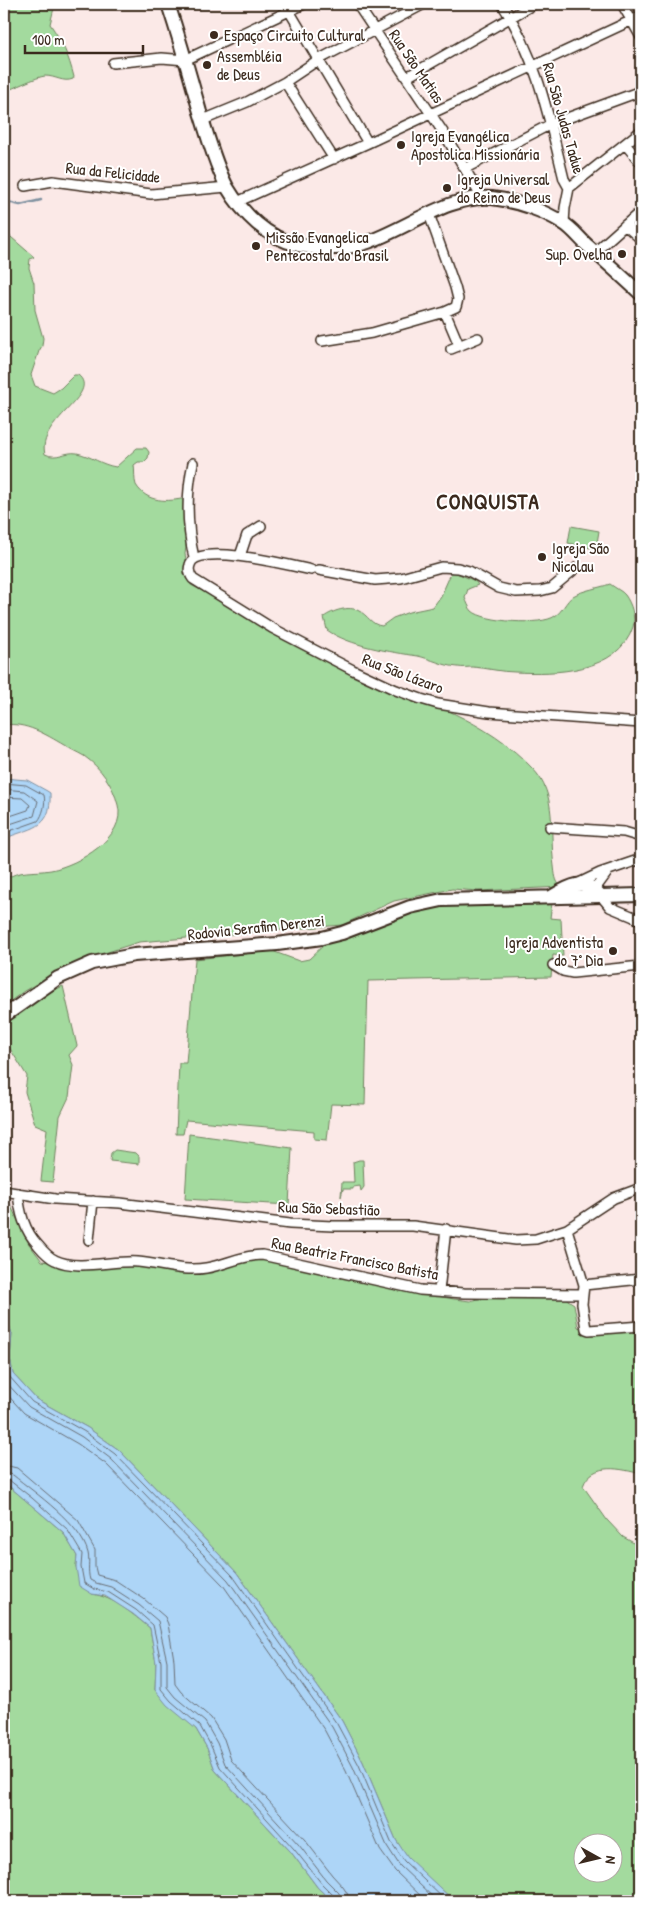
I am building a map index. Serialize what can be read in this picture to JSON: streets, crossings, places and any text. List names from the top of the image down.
{
  "streets": {
    "main road": ["Rodovia Serafim Derenzi"],
    "street": [
      "Rua São Matias",
      "Rua São Judas Tadue",
      "Rua da Felicidade",
      "Rua São Lázaro",
      "Rua São Sebastião",
      "Rua Beatriz Francisco Batista"
    ]
  },
  "crossings": [
    ["Rua São Sebastião", "Rua Beatriz Francisco Batista"]
  ],
  "districts": ["CONQUISTA"],
  "places": [
    "Espaço Circuito Cultural",
    "Assembléia de Deus",
    "Igreja Evangélica Apostolica Missionária",
    "Igreja Universal do Reino de Deus",
    "Missão Evangelica Pentecostal do Brasil",
    "Sup. Ovelha",
    "Igreja São Nicolau",
    "Igreja Adventista do 7˚ Dia"
  ],
  "scale_bar": "100 m",
  "north": "right"
}
